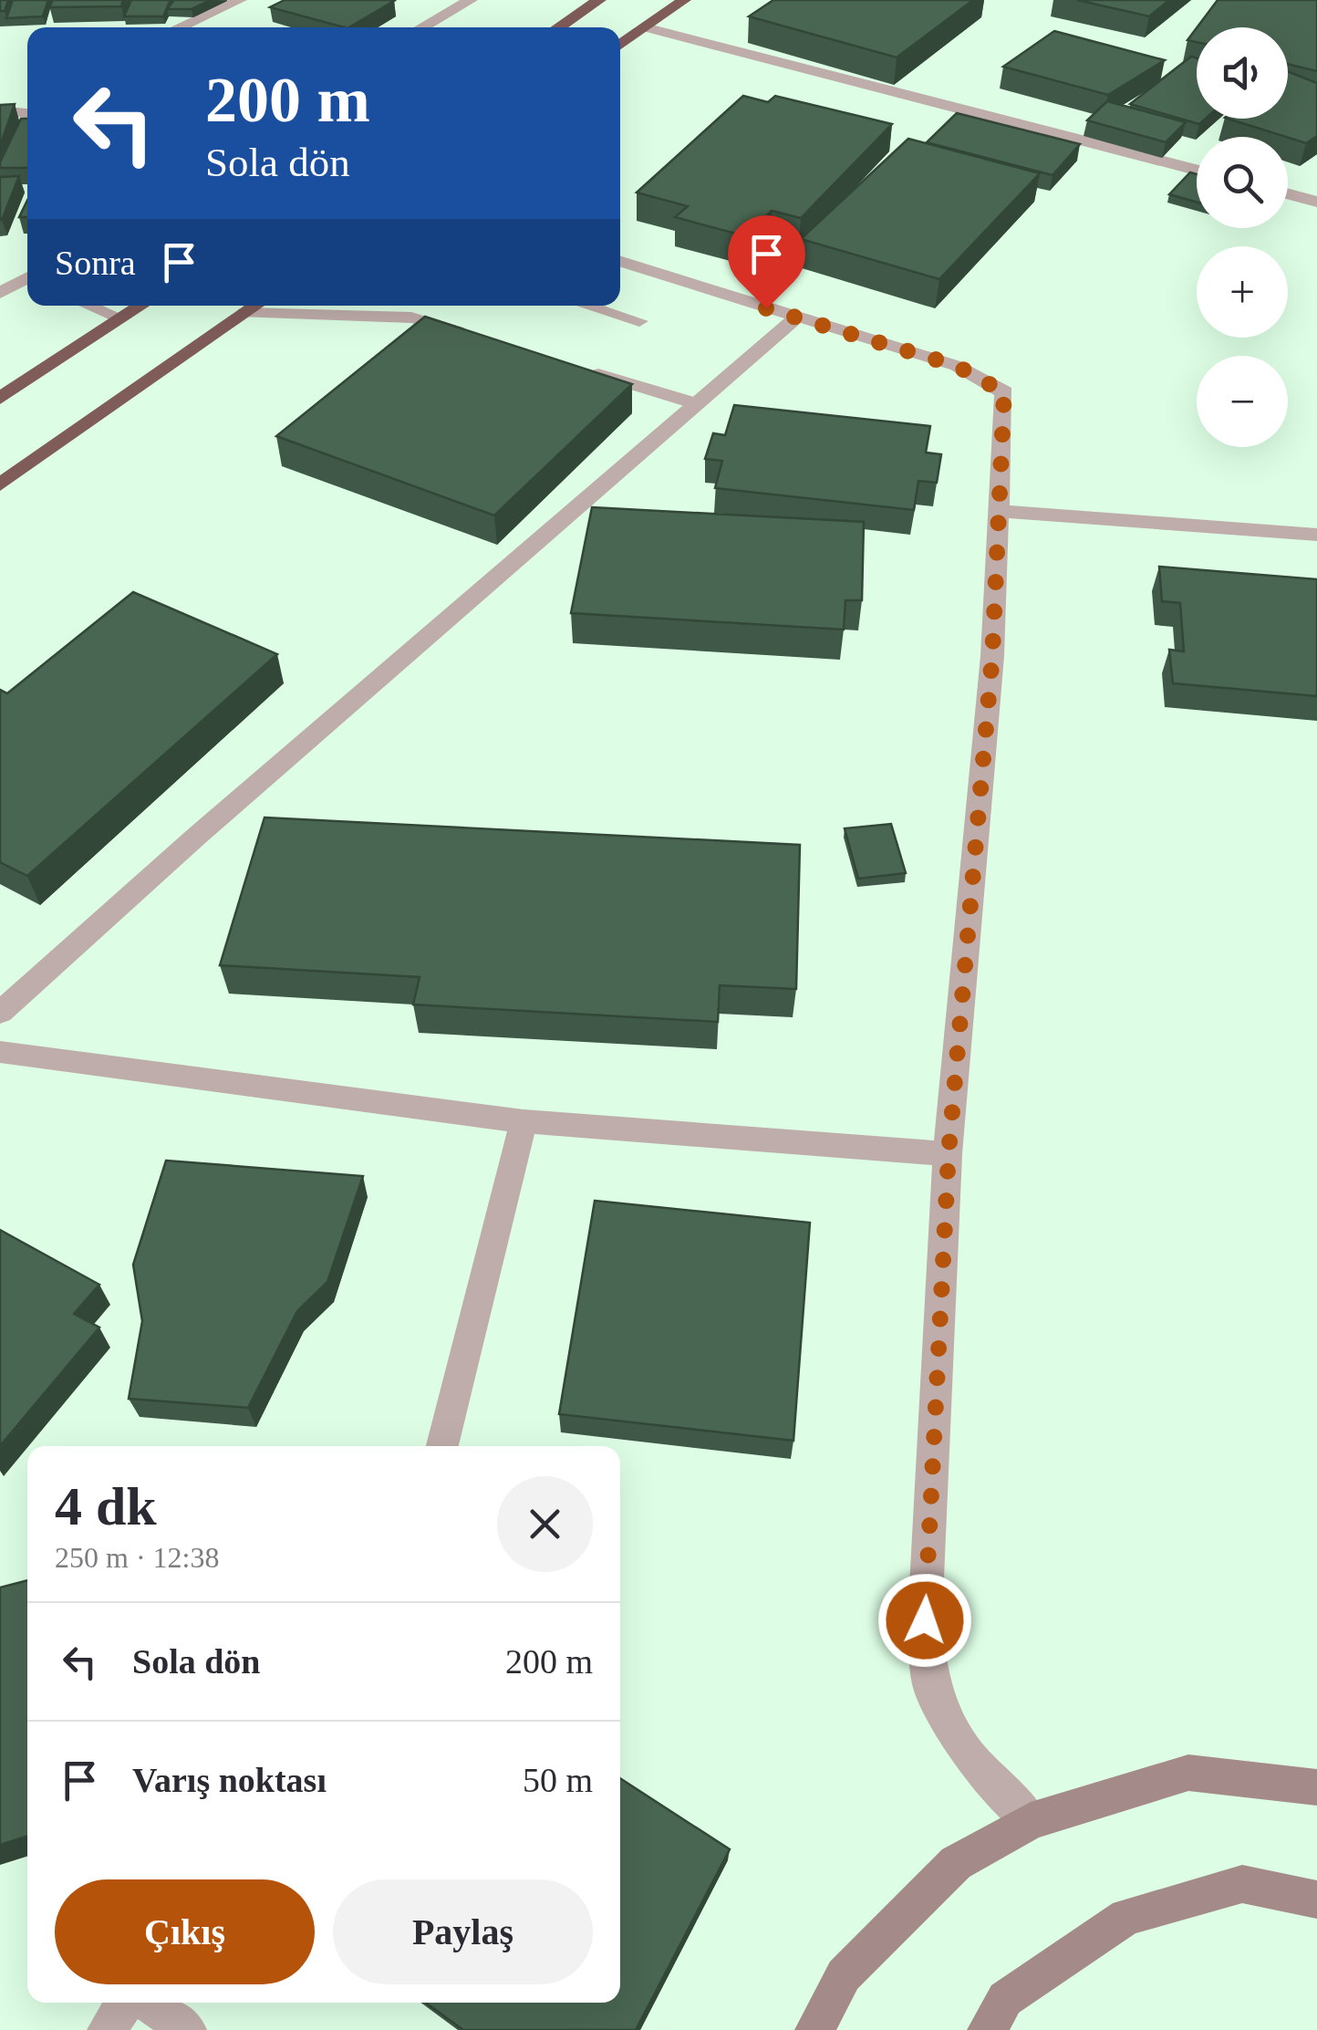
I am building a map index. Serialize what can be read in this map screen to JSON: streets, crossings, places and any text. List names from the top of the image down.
{
  "page": {
    "map_buttons": ["+", "−"],
    "turn": ["200 m", "Sola dön"],
    "then": "Sonra",
    "heading": ["4 dk", "250 m · 12:38"],
    "list": [
      {
        "name": "Sola dön",
        "value": "200 m"
      },
      {
        "name": "Varış noktası",
        "value": "50 m"
      }
    ],
    "buttons": ["Çıkış", "Paylaş"]
  }
}
